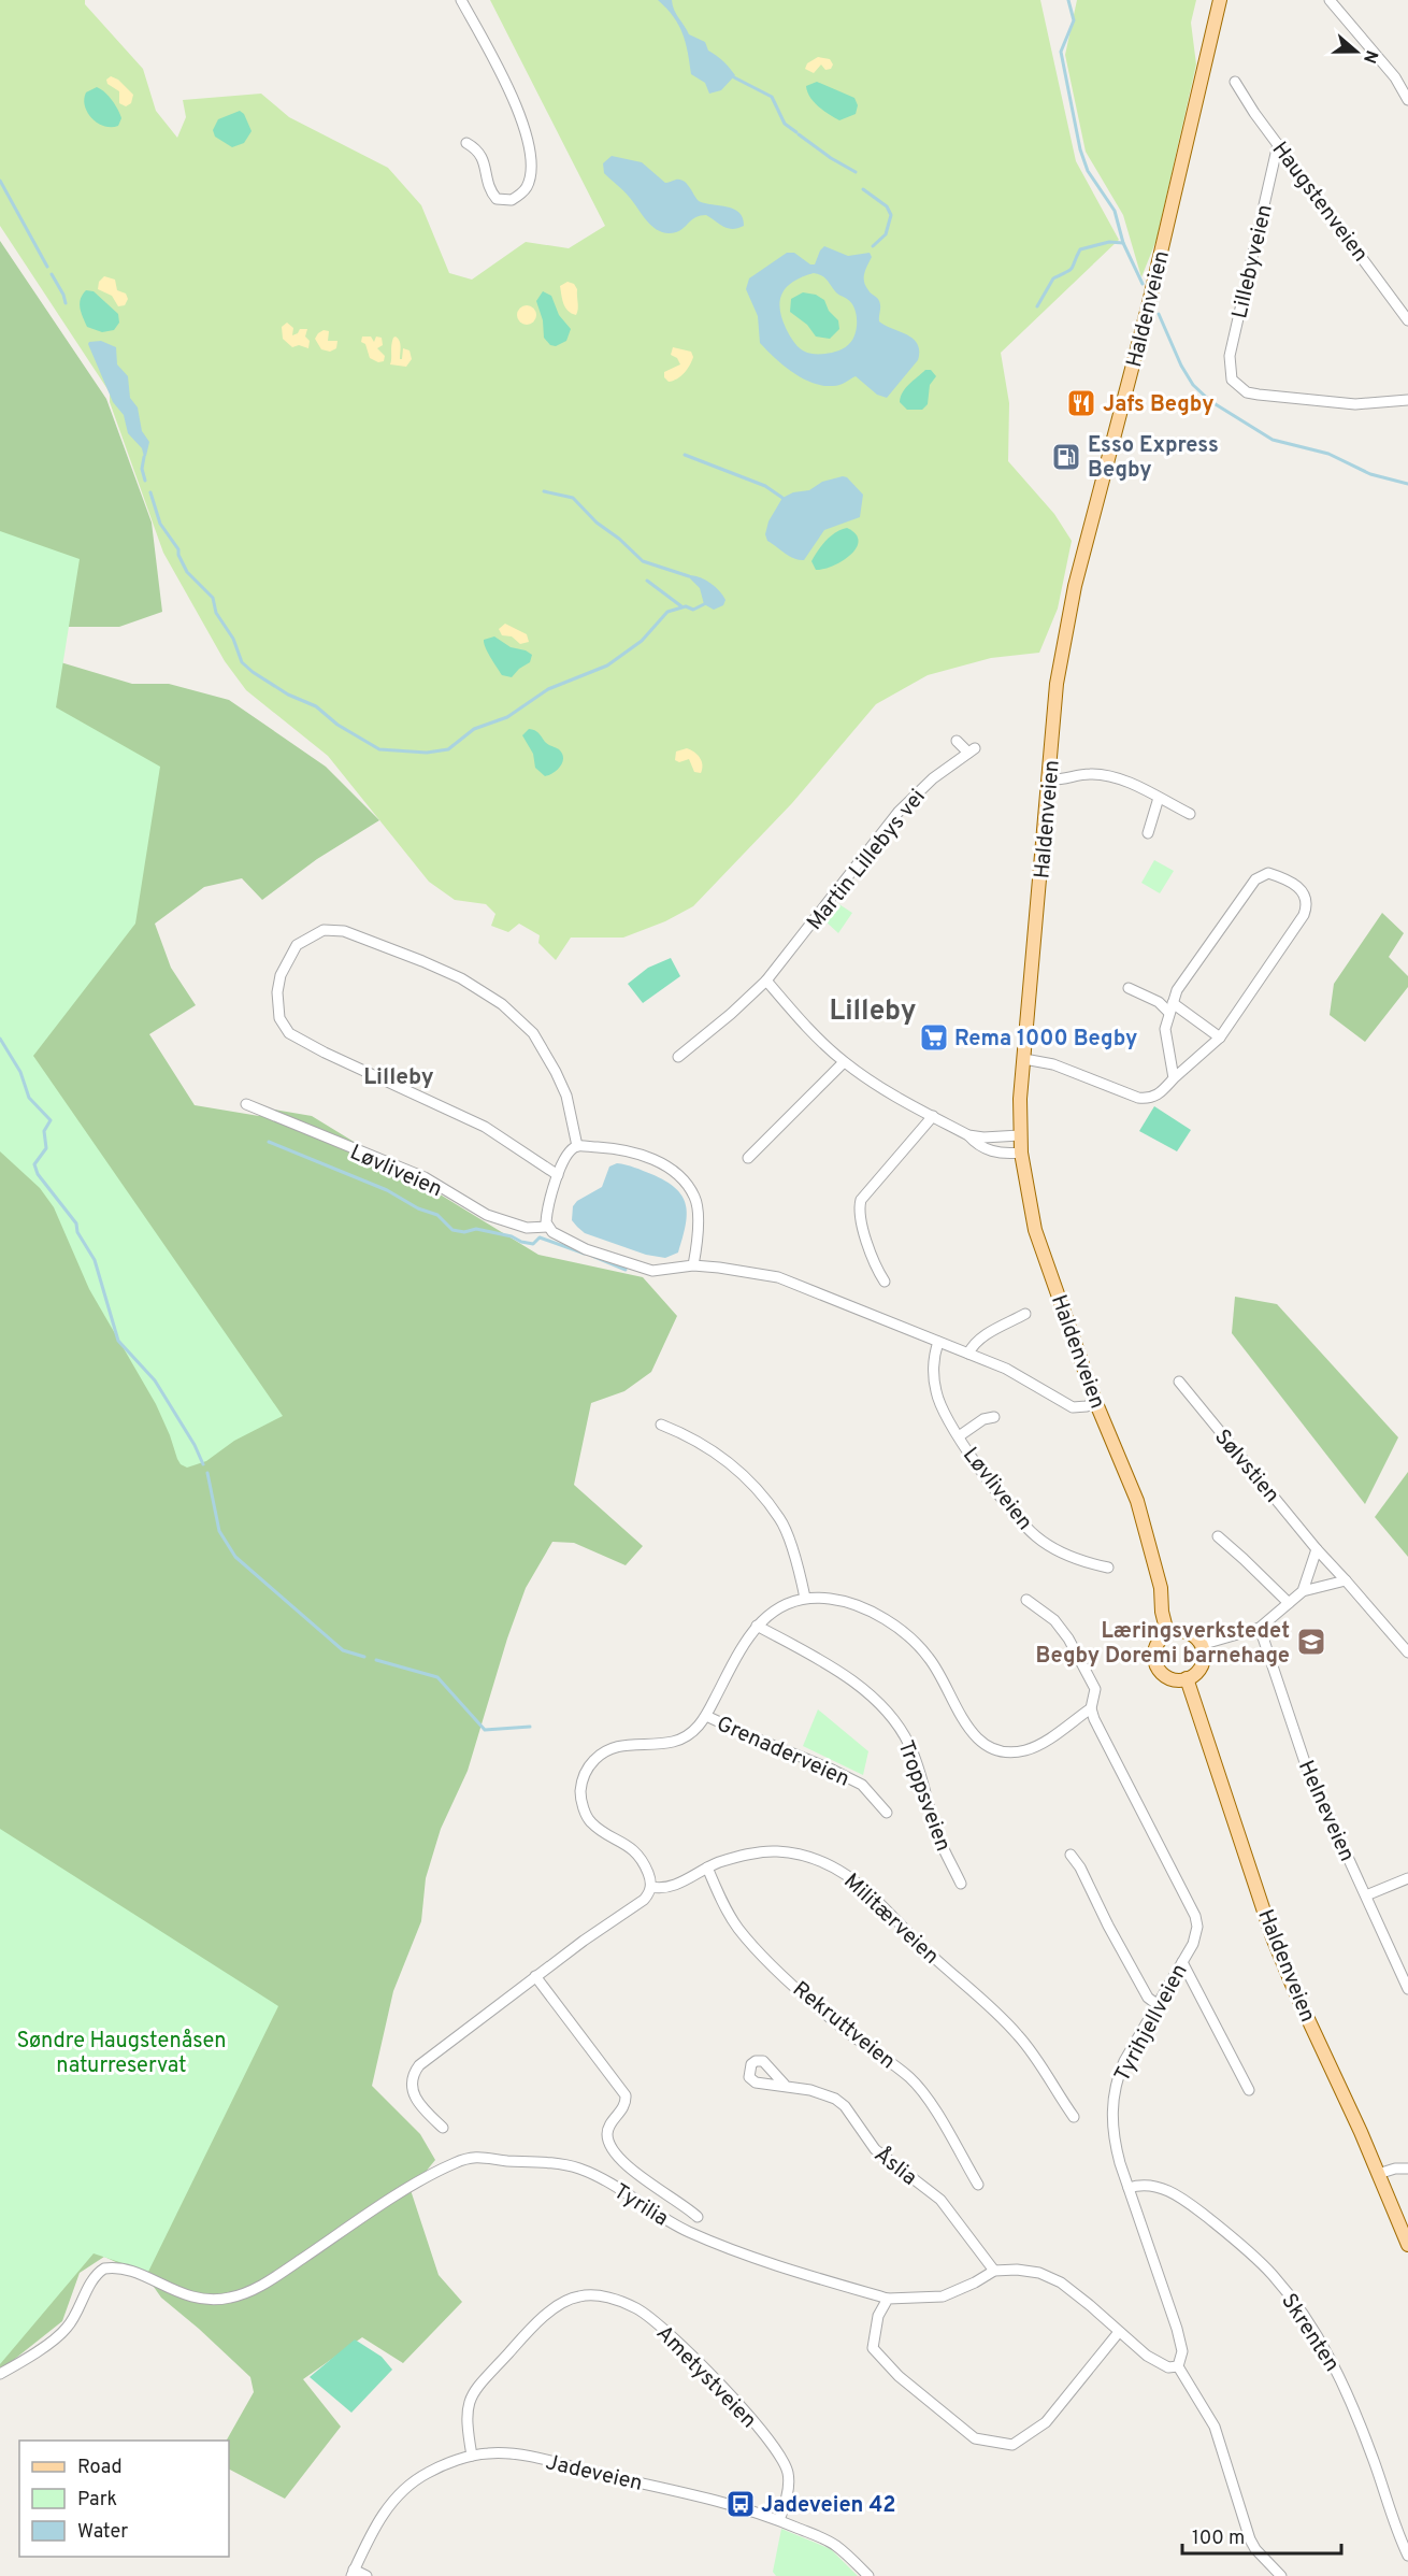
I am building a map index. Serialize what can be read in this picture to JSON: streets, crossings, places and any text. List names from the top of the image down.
{
  "streets": {
    "main road": ["Haldenveien"],
    "street": [
      "Haugstenveien",
      "Lillebyveien",
      "Martin Lillebys vei",
      "Løvliveien",
      "Sølvstien",
      "Grenaderveien",
      "Troppsveien",
      "Helneveien",
      "Militærveien",
      "Tyrihjellveien",
      "Rekruttveien",
      "Åslia",
      "Tyrilia",
      "Skrenten",
      "Ametystveien",
      "Jadeveien"
    ]
  },
  "crossings": [
    ["Haugstenveien", "Lillebyveien"],
    ["Militærveien", "Rekruttveien"],
    ["Tyrihjellveien", "Tyrilia"],
    ["Tyrihjellveien", "Skrenten"],
    ["Åslia", "Tyrilia"],
    ["Ametystveien", "Jadeveien"]
  ],
  "districts": ["Lilleby", "Lilleby"],
  "parks": ["Søndre Haugstenåsen naturreservat"],
  "places": {
    "restaurant": ["Jafs Begby"],
    "fuel station": ["Esso Express Begby"],
    "supermarket": ["Rema 1000 Begby"],
    "school or university": ["Læringsverkstedet Begby Doremi barnehage"],
    "bus stop": ["Jadeveien 42"]
  },
  "legend": ["Road", "Park", "Water"],
  "scale_bar": "100 m",
  "north": "right"
}
